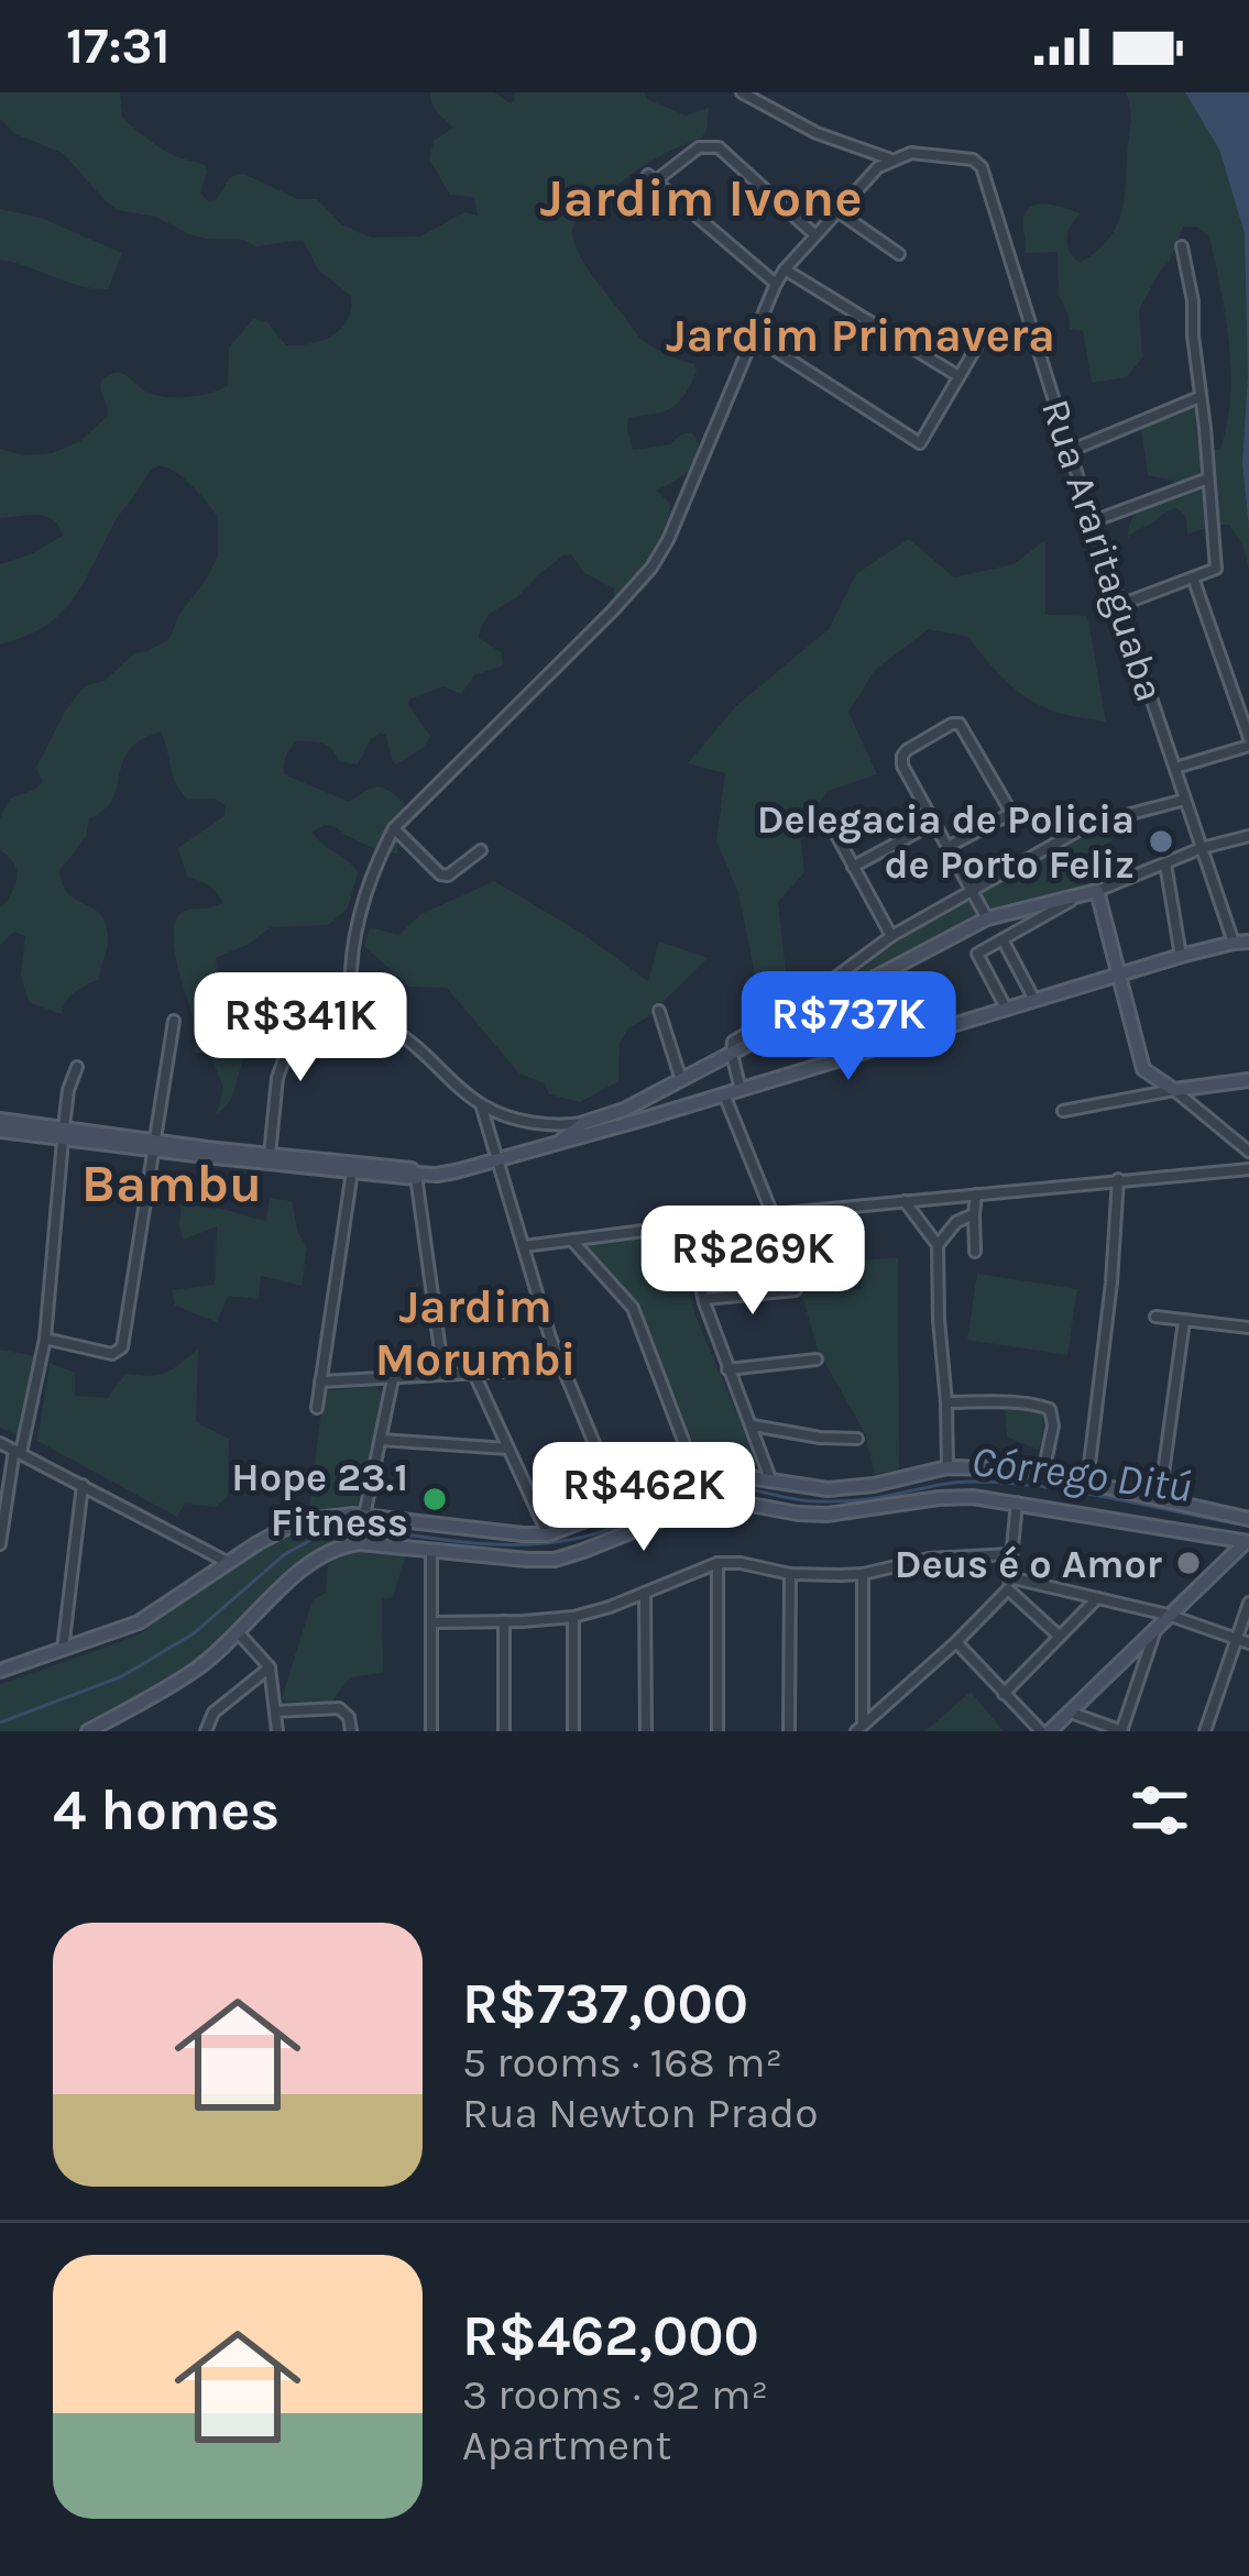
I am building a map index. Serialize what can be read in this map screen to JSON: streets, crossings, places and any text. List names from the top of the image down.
{
  "streets": {
    "street": ["Rua Araritaguaba"]
  },
  "districts": [
    "Jardim Ivone",
    "Jardim Primavera",
    "Bambu",
    "Jardim Morumbi"
  ],
  "water": ["Córrego Ditú"],
  "places": ["Delegacia de Policia de Porto Feliz", "Hope 23.1 Fitness", "Deus é o Amor"],
  "page": {
    "status": "17:31",
    "price": [
      "R$737K",
      "R$341K",
      "R$269K",
      "R$462K"
    ],
    "heading": "4 homes",
    "list": [
      {
        "name": "R$737,000",
        "note": "5 rooms · 168 m² · Rua Newton Prado"
      },
      {
        "name": "R$462,000",
        "note": "3 rooms · 92 m² · Apartment"
      }
    ]
  }
}
